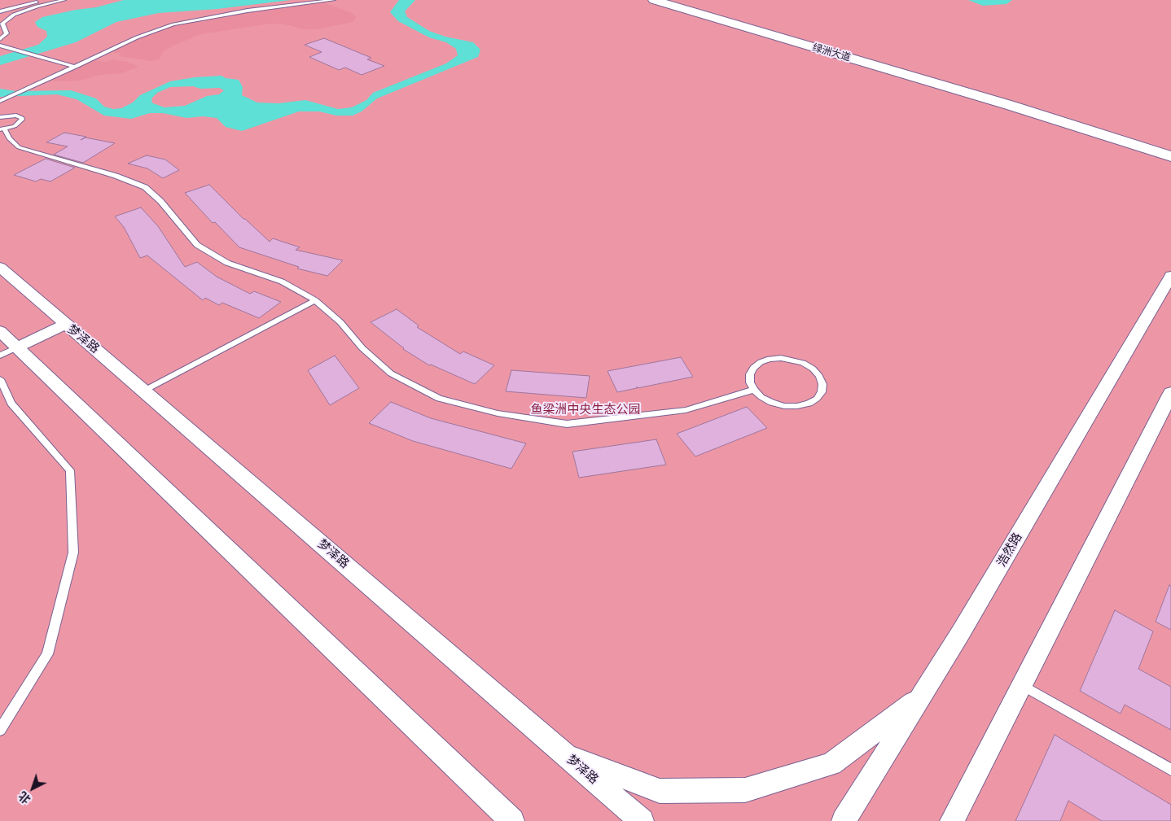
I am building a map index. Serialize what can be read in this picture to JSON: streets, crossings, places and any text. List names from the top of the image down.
{
  "streets": {
    "main road": ["绿洲大道"],
    "street": ["梦泽路", "浩然路"]
  },
  "parks": ["鱼梁洲中央生态公园"],
  "north": "bottom left"
}
